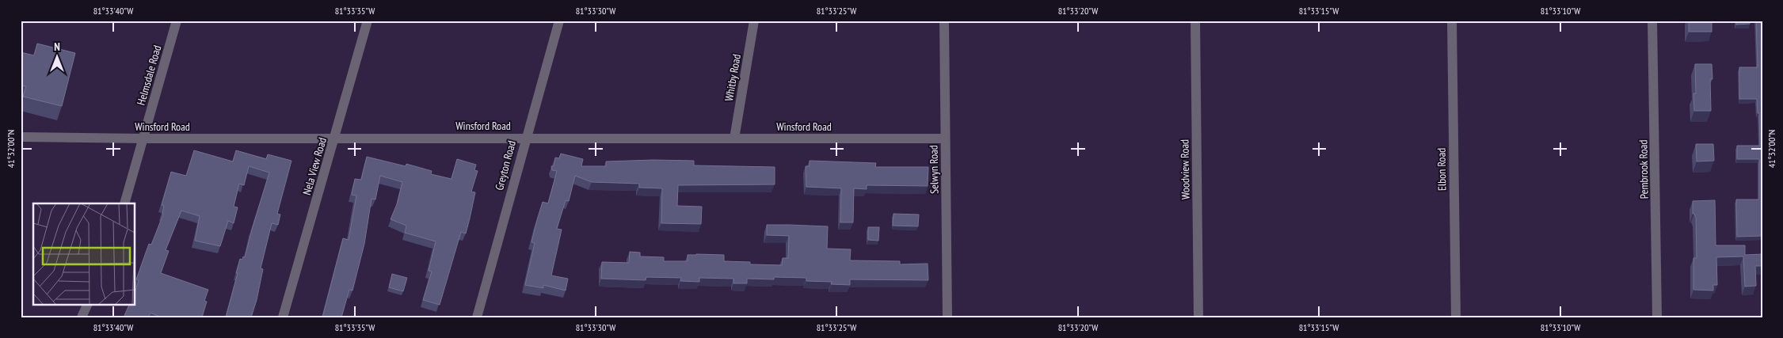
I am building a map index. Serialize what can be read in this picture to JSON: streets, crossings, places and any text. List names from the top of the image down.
{
  "streets": {
    "street": [
      "Helmsdale Road",
      "Whitby Road",
      "Winsford Road",
      "Greyton Road",
      "Nela View Road",
      "Selwyn Road",
      "Woodview Road",
      "Elbon Road",
      "Pembrook Road"
    ]
  },
  "crossings": [
    ["Helmsdale Road", "Winsford Road"],
    ["Whitby Road", "Winsford Road"],
    ["Winsford Road", "Greyton Road"],
    ["Winsford Road", "Nela View Road"],
    ["Winsford Road", "Selwyn Road"]
  ],
  "north": "top",
  "coordinates": [
    "81°33'40\"W",
    "81°33'35\"W",
    "81°33'30\"W",
    "81°33'25\"W",
    "81°33'20\"W",
    "81°33'15\"W",
    "81°33'10\"W",
    "41°32'00\"N"
  ]
}
